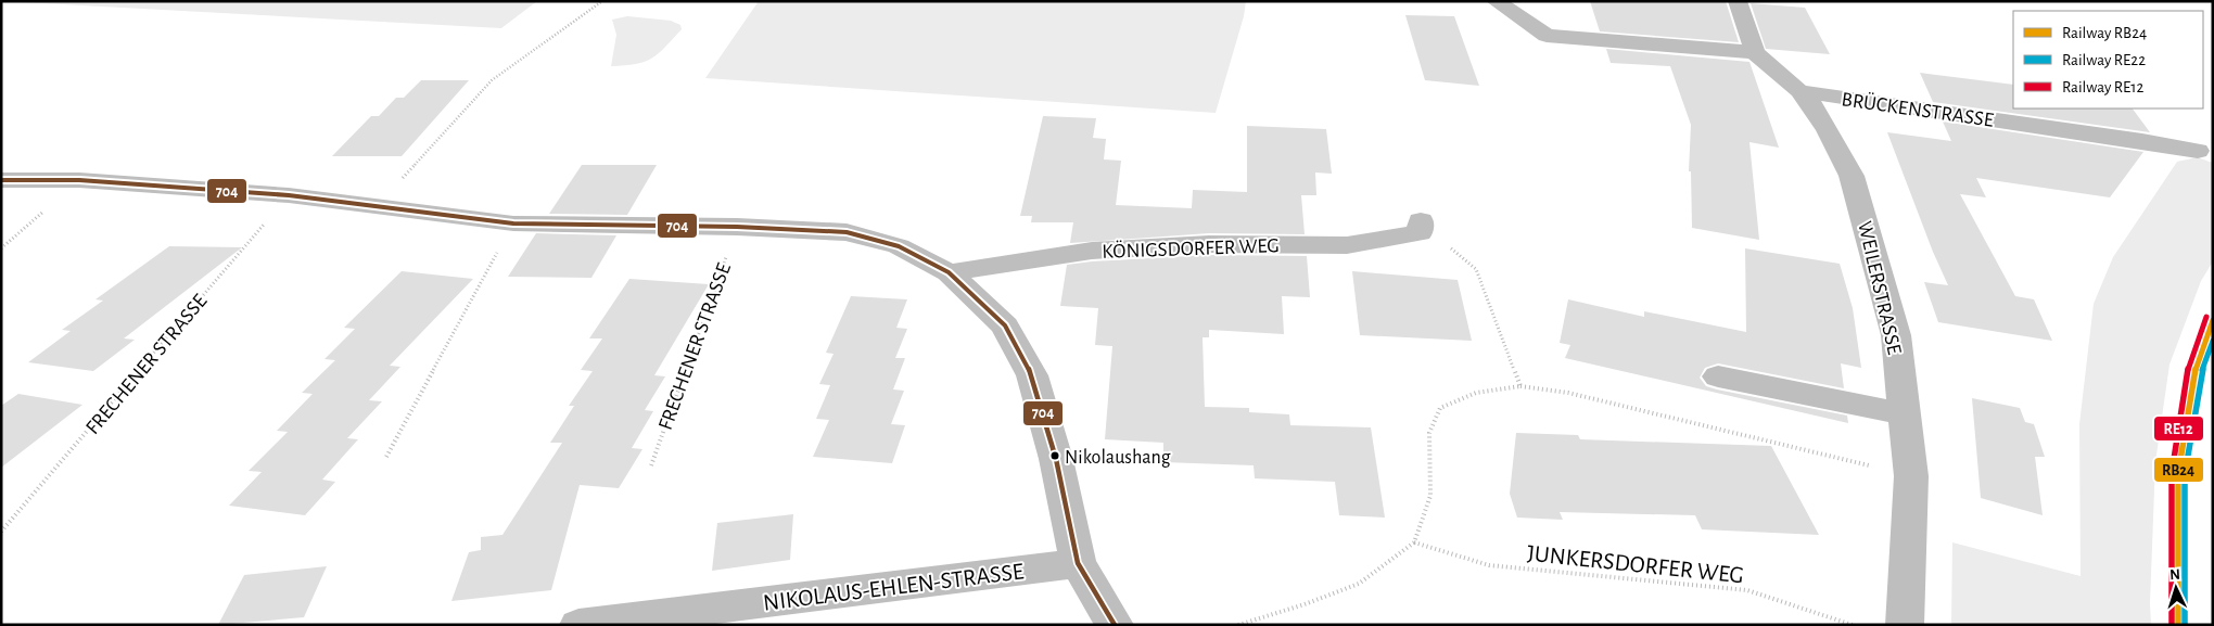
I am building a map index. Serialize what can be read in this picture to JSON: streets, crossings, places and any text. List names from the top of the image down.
{
  "streets": {
    "street": [
      "BRÜCKENSTRASSE",
      "KÖNIGSDORFER WEG",
      "WEILERSTRASSE",
      "NIKOLAUS-EHLEN-STRASSE"
    ],
    "path": ["FRECHENER STRASSE", "JUNKERSDORFER WEG"]
  },
  "crossings": [
    ["BRÜCKENSTRASSE", "WEILERSTRASSE"]
  ],
  "places": ["Nikolaushang"],
  "lines": [
    "transit line 704",
    "rail line RE12",
    "rail line RB24",
    "rail line RE22"
  ],
  "legend": ["Railway RB24", "Railway RE22", "Railway RE12"],
  "north": "top"
}
